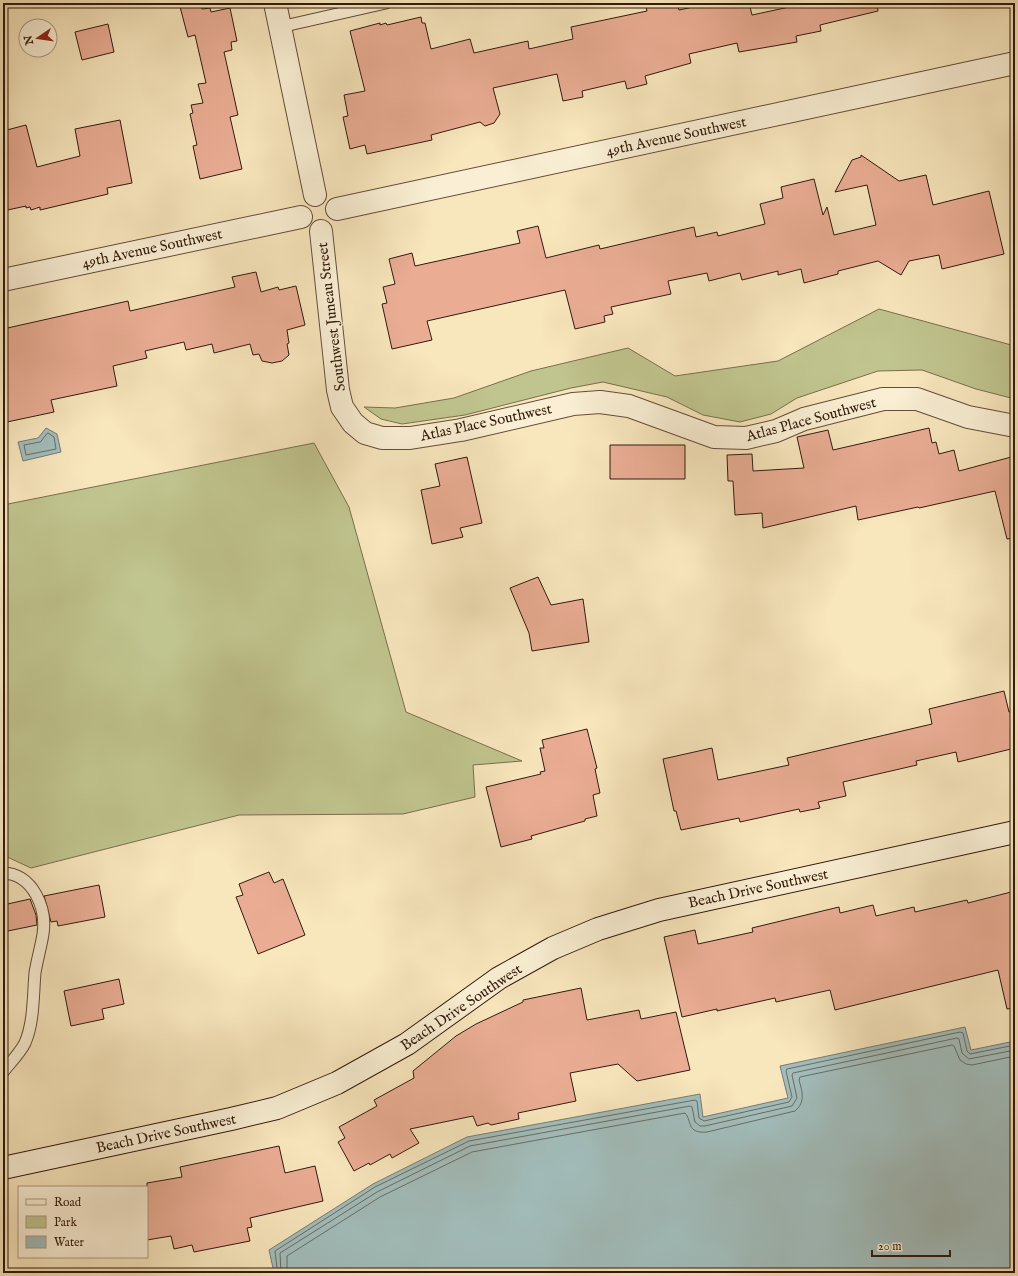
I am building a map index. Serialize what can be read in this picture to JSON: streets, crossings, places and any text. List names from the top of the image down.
{
  "streets": {
    "street": [
      "49th Avenue Southwest",
      "Southwest Juneau Street",
      "Atlas Place Southwest",
      "Beach Drive Southwest"
    ]
  },
  "crossings": [
    ["49th Avenue Southwest", "Southwest Juneau Street"],
    ["Southwest Juneau Street", "Atlas Place Southwest"]
  ],
  "legend": ["Road", "Park", "Water"],
  "scale_bar": "20 m",
  "north": "left"
}
